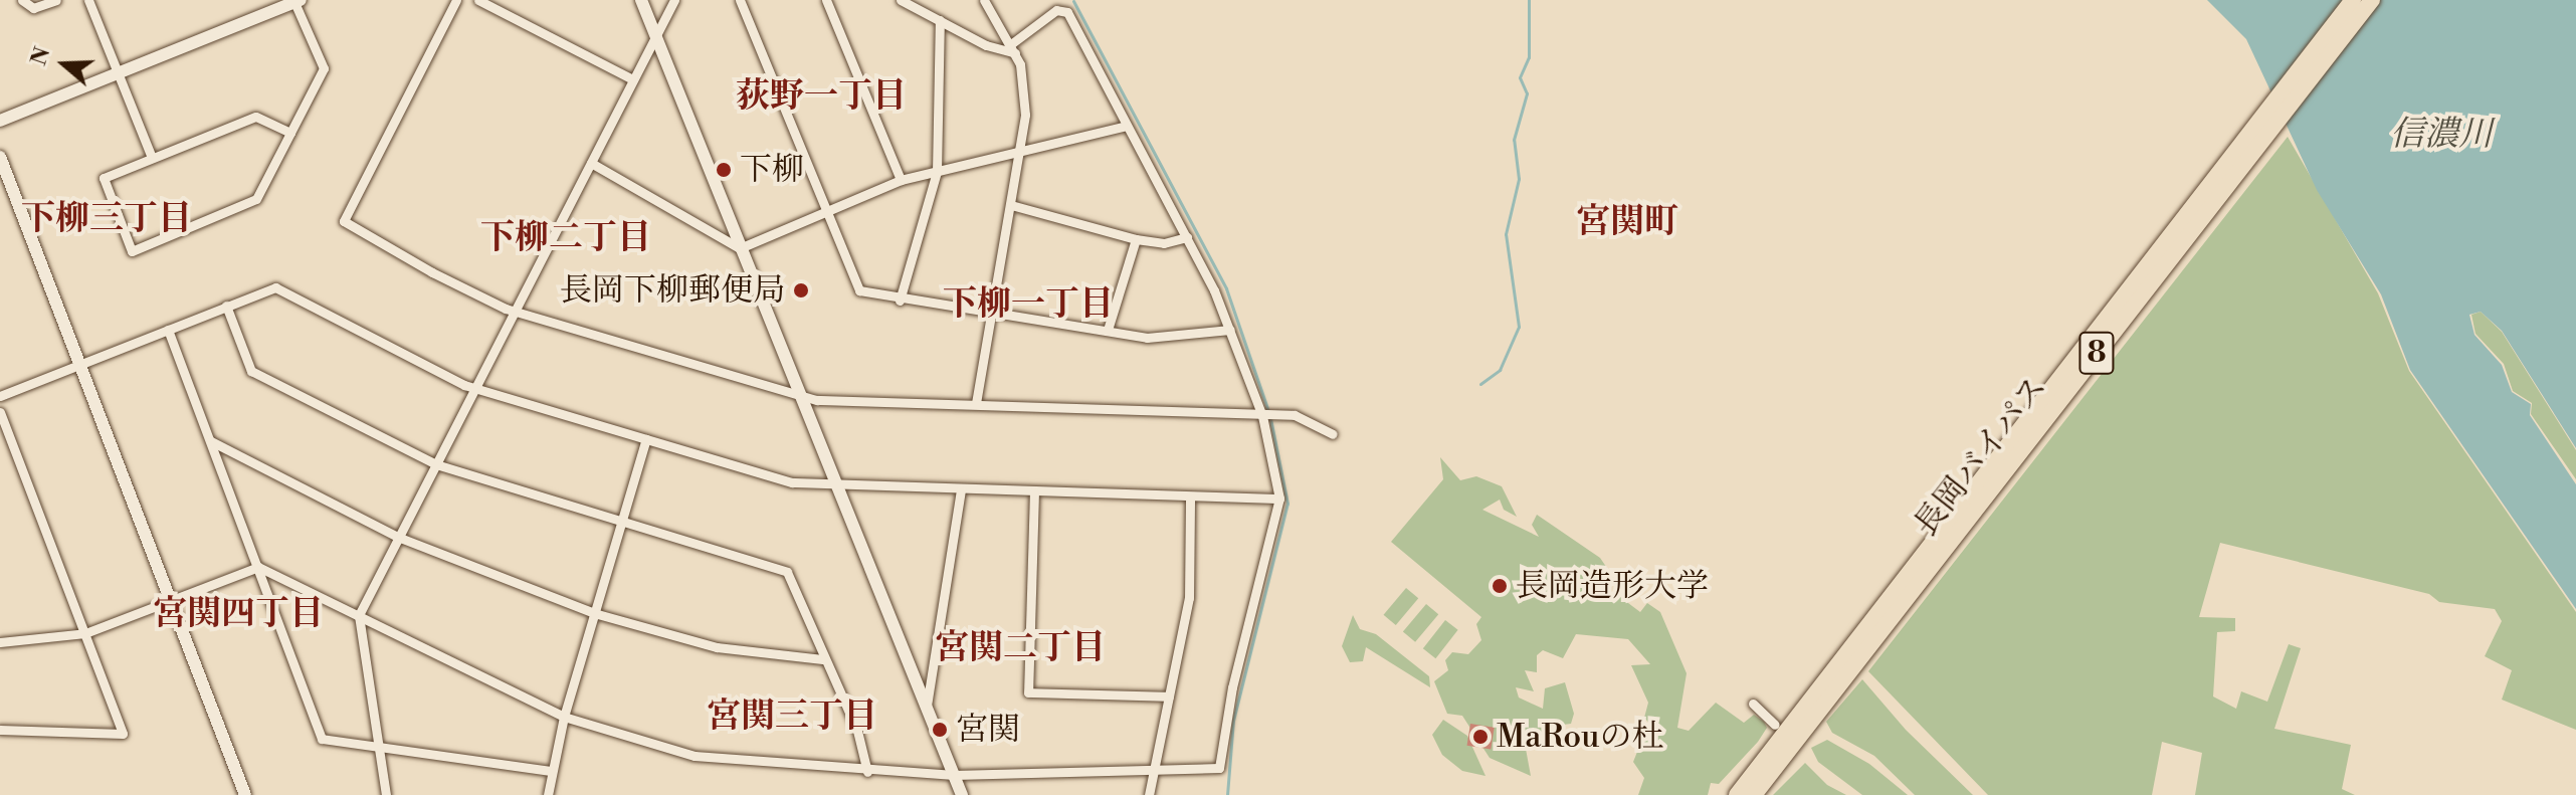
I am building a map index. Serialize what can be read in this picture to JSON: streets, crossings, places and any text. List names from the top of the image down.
{
  "streets": {
    "highway": ["8", "長岡バイパス"]
  },
  "districts": [
    "荻野一丁目",
    "下柳三丁目",
    "宮関町",
    "下柳二丁目",
    "下柳一丁目",
    "宮関四丁目",
    "宮関二丁目",
    "宮関三丁目"
  ],
  "water": ["信濃川"],
  "places": [
    "下柳",
    "長岡下柳郵便局",
    "長岡造形大学",
    "宮関",
    "MaRouの杜"
  ],
  "north": "left"
}
